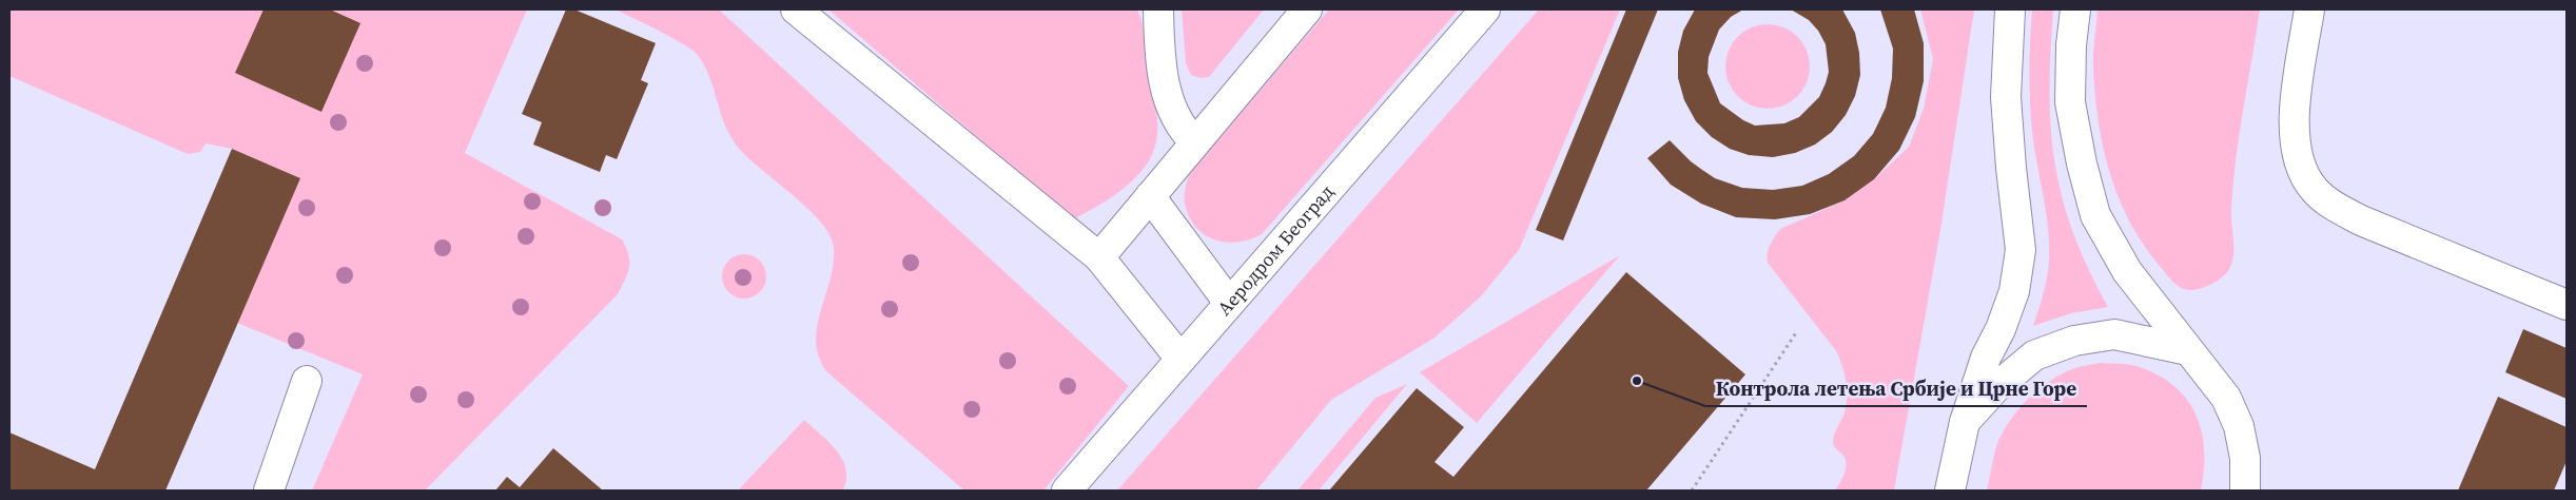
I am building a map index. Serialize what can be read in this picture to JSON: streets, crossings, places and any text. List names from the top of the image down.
{
  "streets": {
    "street": ["Аеродром Београд"]
  },
  "places": ["Контрола летења Србије и Црне Горе"]
}
